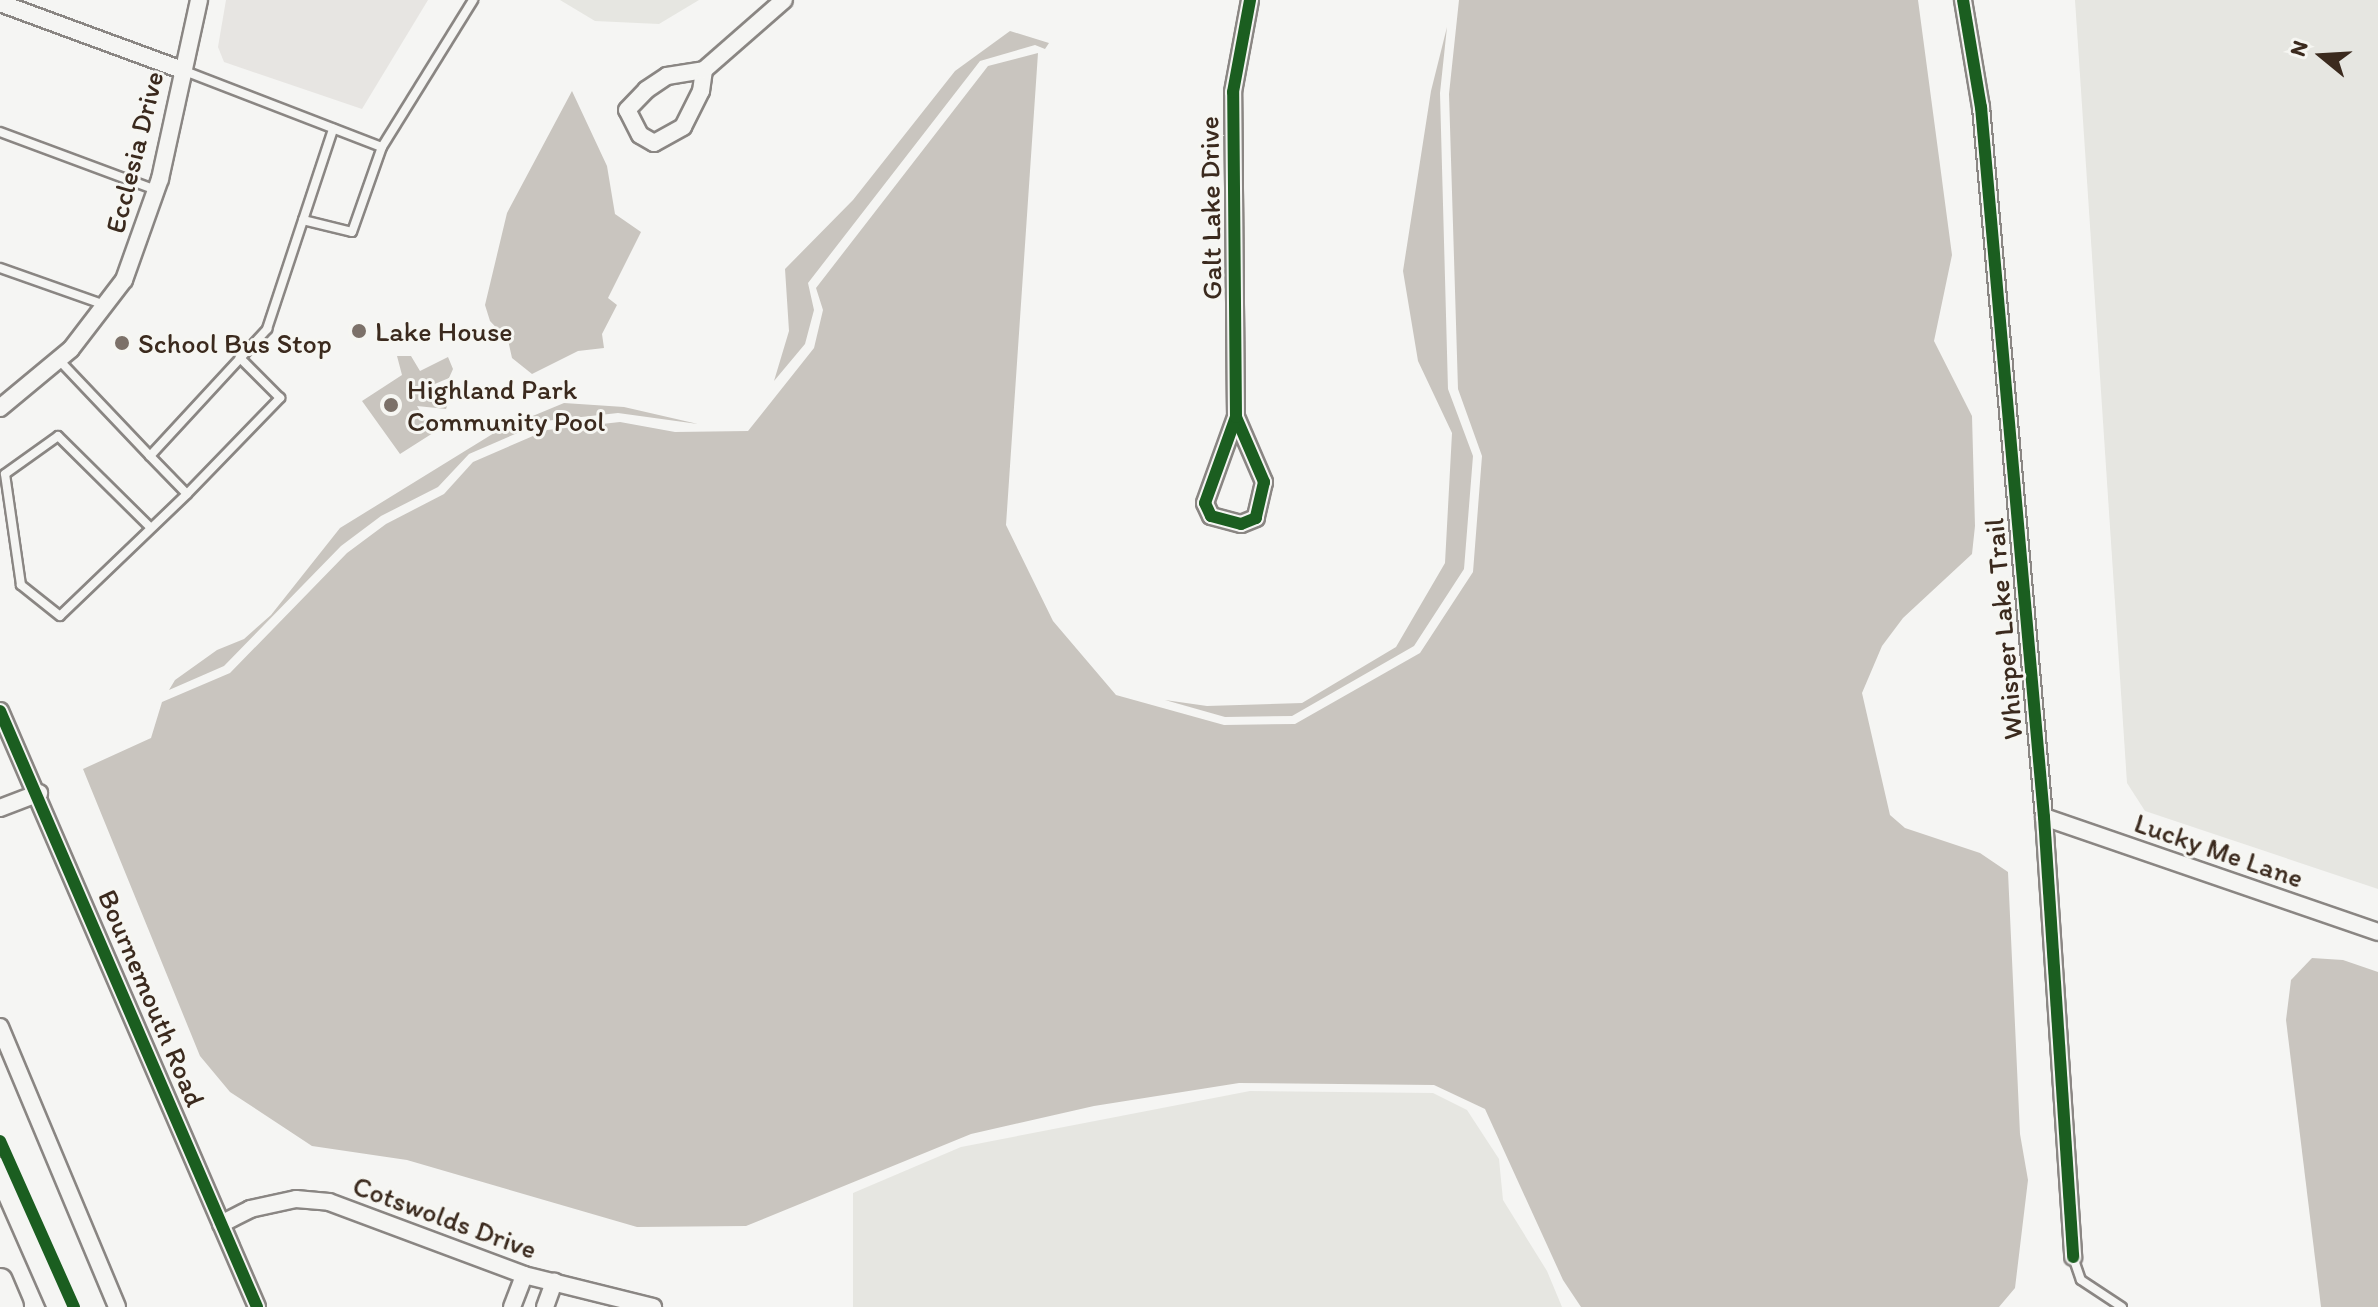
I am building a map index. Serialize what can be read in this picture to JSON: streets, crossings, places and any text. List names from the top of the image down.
{
  "streets": {
    "street": [
      "Ecclesia Drive",
      "Galt Lake Drive",
      "Whisper Lake Trail",
      "Lucky Me Lane",
      "Bournemouth Road",
      "Cotswolds Drive"
    ]
  },
  "crossings": [
    ["Whisper Lake Trail", "Lucky Me Lane"],
    ["Bournemouth Road", "Cotswolds Drive"]
  ],
  "places": ["Lake House", "School Bus Stop", "Highland Park Community Pool"],
  "north": "left"
}
